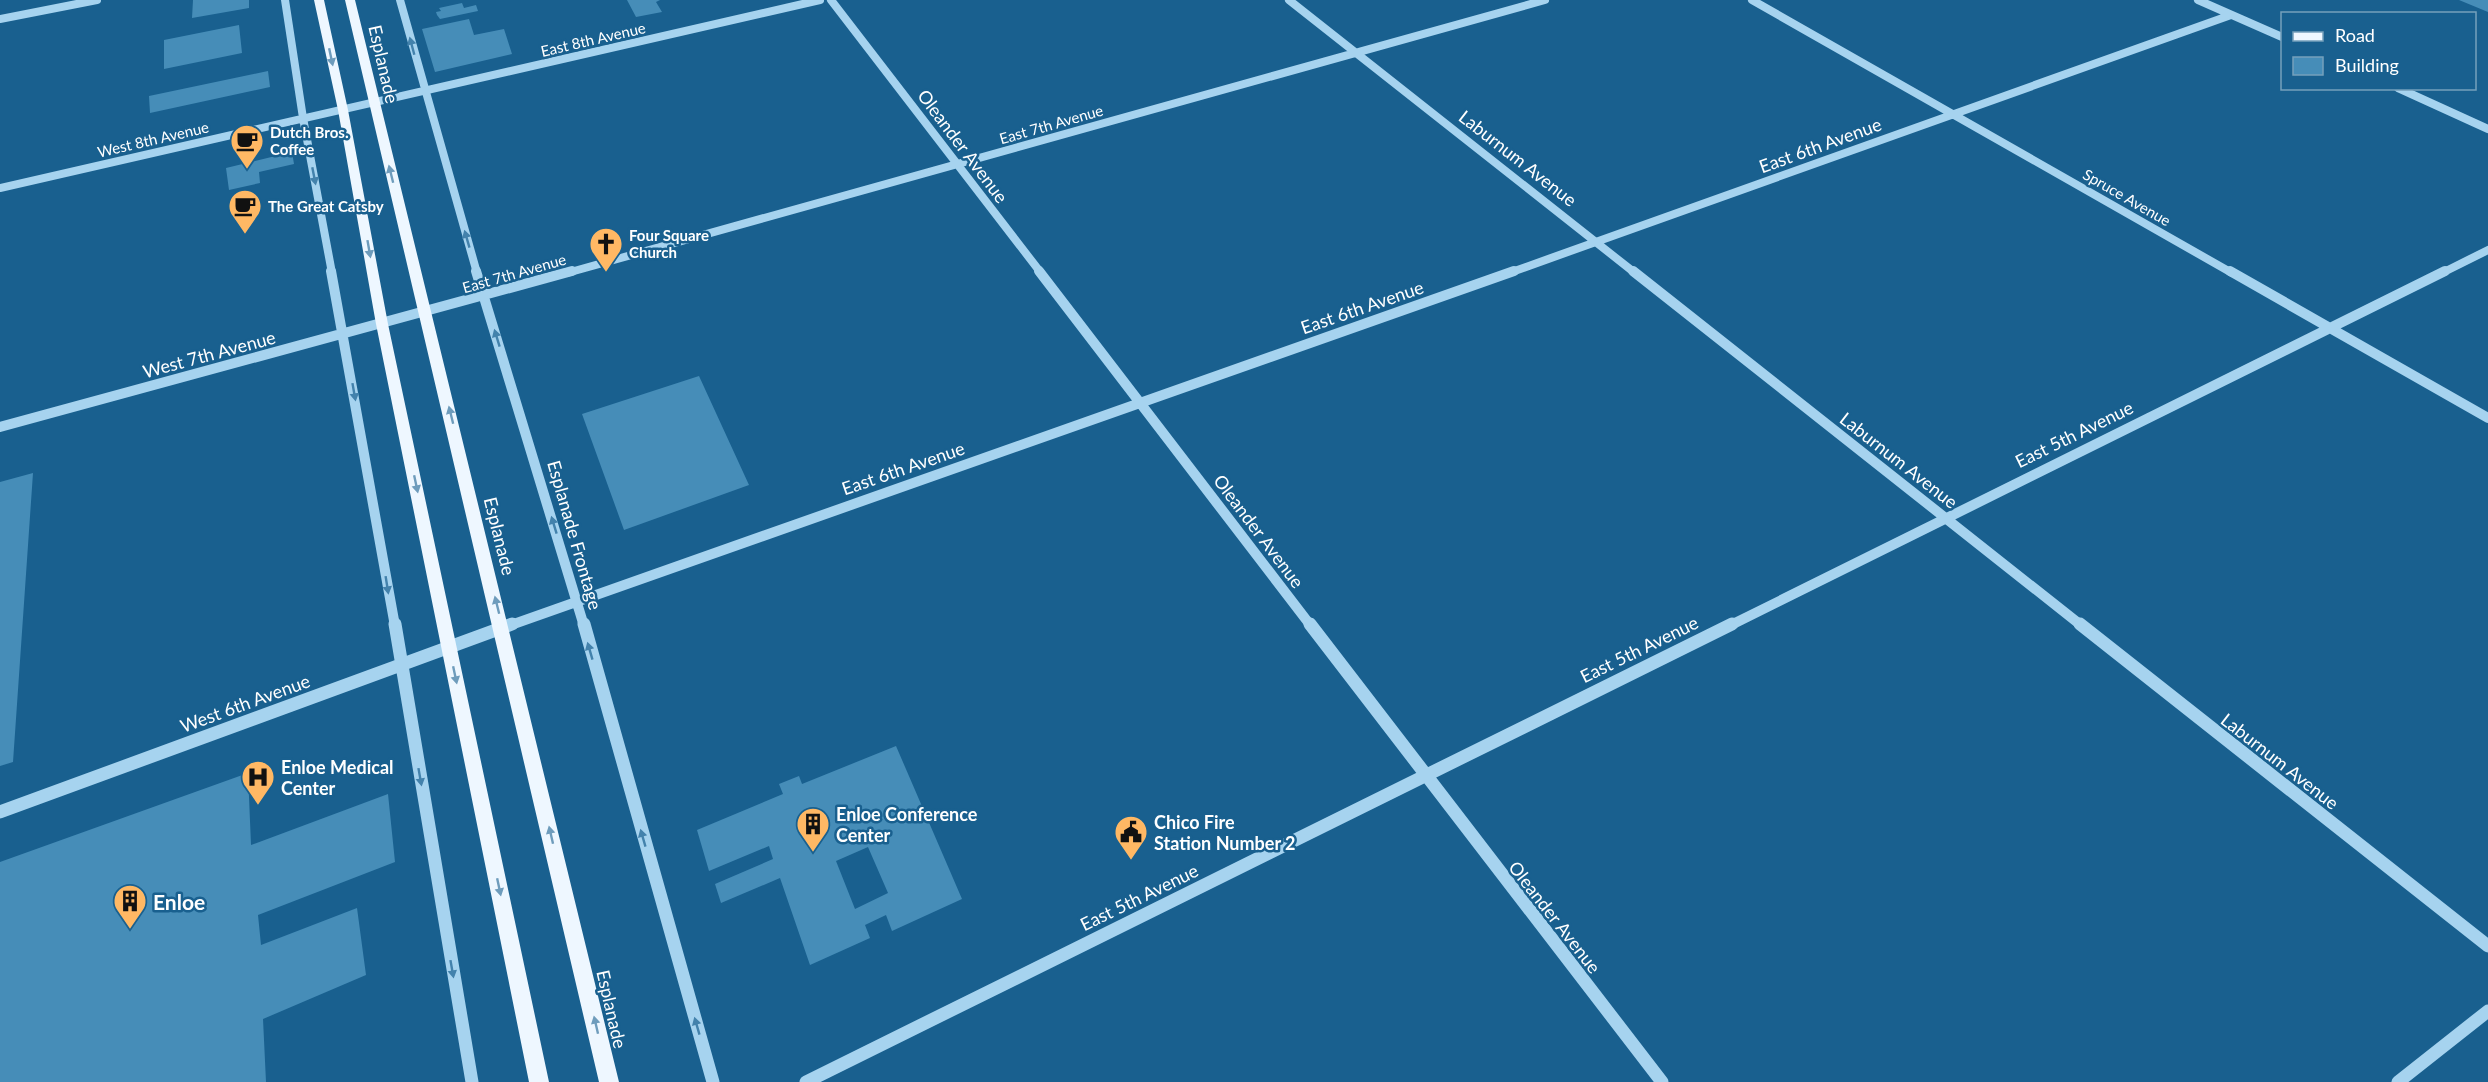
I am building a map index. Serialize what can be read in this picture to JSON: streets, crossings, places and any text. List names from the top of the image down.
{
  "streets": {
    "main road": ["Esplanade"],
    "street": [
      "East 8th Avenue",
      "East 7th Avenue",
      "West 8th Avenue",
      "East 6th Avenue",
      "Oleander Avenue",
      "Laburnum Avenue",
      "Spruce Avenue",
      "West 7th Avenue",
      "East 5th Avenue",
      "Esplanade Frontage",
      "West 6th Avenue"
    ]
  },
  "crossings": [
    ["East 8th Avenue", "Esplanade"],
    ["East 8th Avenue", "West 8th Avenue"],
    ["East 8th Avenue", "Esplanade Frontage"],
    ["Esplanade", "East 7th Avenue"],
    ["Esplanade", "West 8th Avenue"],
    ["Esplanade", "East 6th Avenue"],
    ["Esplanade", "West 7th Avenue"],
    ["Esplanade", "West 6th Avenue"],
    ["East 7th Avenue", "Oleander Avenue"],
    ["East 7th Avenue", "Laburnum Avenue"],
    ["East 7th Avenue", "West 7th Avenue"],
    ["East 7th Avenue", "Esplanade Frontage"],
    ["East 6th Avenue", "Oleander Avenue"],
    ["East 6th Avenue", "Laburnum Avenue"],
    ["East 6th Avenue", "Spruce Avenue"],
    ["East 6th Avenue", "Esplanade Frontage"],
    ["East 6th Avenue", "West 6th Avenue"],
    ["Oleander Avenue", "East 5th Avenue"],
    ["Laburnum Avenue", "East 5th Avenue"],
    ["Spruce Avenue", "East 5th Avenue"]
  ],
  "one_way": ["Esplanade Frontage"],
  "places": {
    "cafe": ["Dutch Bros. Coffee", "The Great Catsby"],
    "church": ["Four Square Church"],
    "hospital": ["Enloe Medical Center"],
    "building": ["Enloe Conference Center", "Enloe"],
    "public building": ["Chico Fire Station Number 2"]
  },
  "legend": ["Road", "Building"]
}
